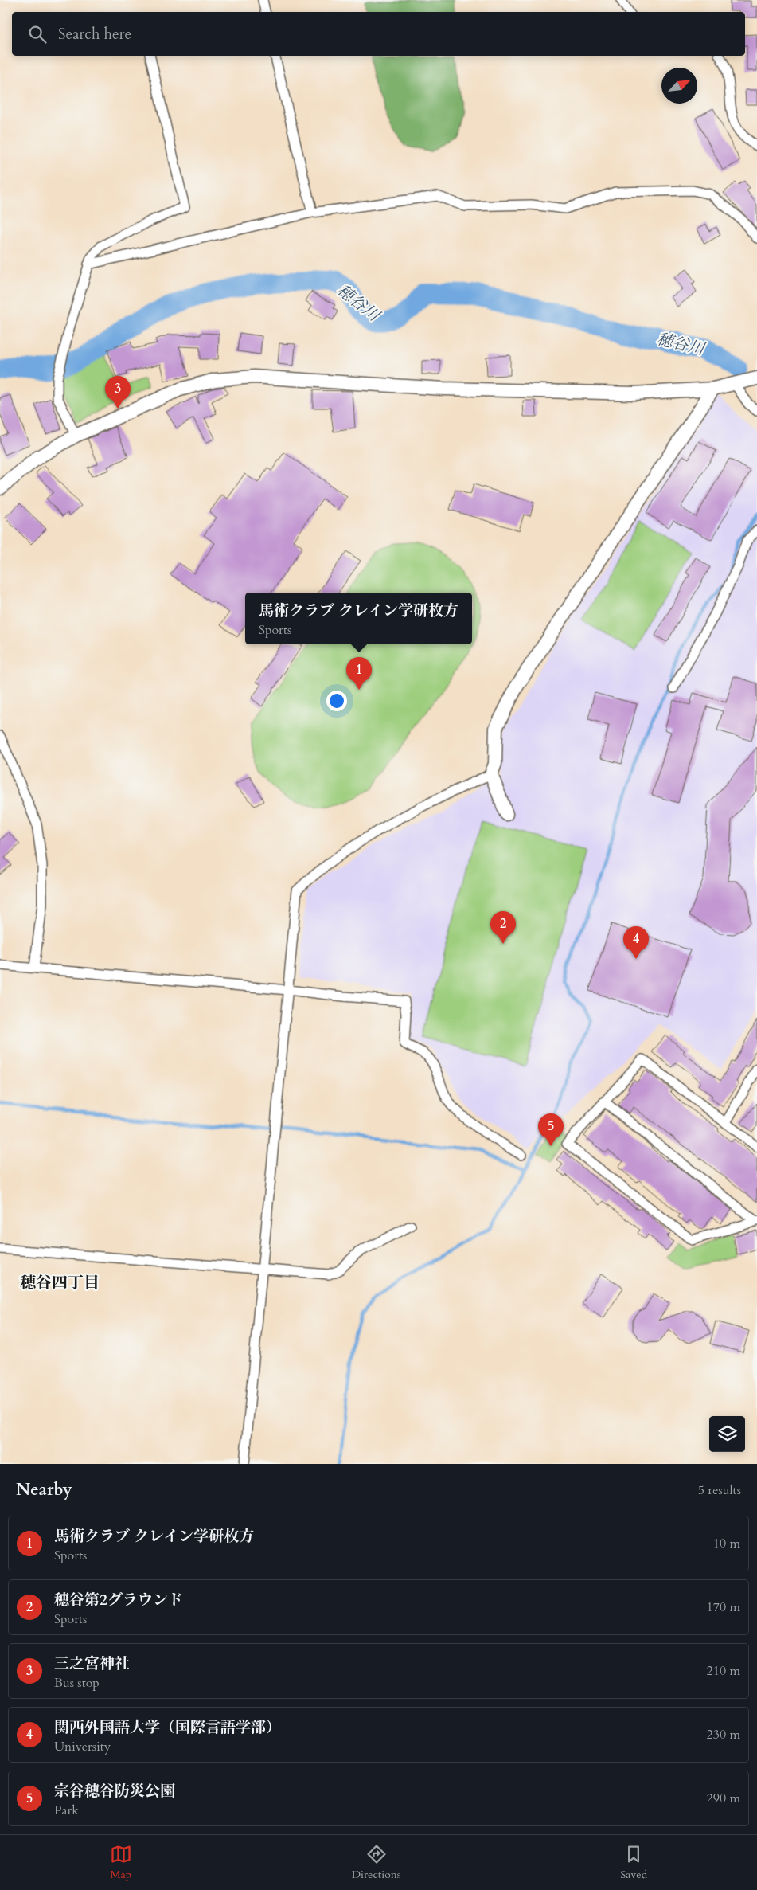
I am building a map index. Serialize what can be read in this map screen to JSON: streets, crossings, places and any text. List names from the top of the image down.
{
  "districts": ["穂谷四丁目"],
  "water": ["穂谷川"],
  "north": "top right",
  "page": {
    "search": "Search here",
    "pins": [
      "3",
      "1",
      "2",
      "4",
      "5"
    ],
    "popup": ["馬術クラブ クレイン学研枚方", "Sports"],
    "heading": ["Nearby", "5 results"],
    "list": [
      {
        "mark": "1",
        "name": "馬術クラブ クレイン学研枚方",
        "note": "Sports",
        "value": "10 m"
      },
      {
        "mark": "2",
        "name": "穂谷第2グラウンド",
        "note": "Sports",
        "value": "170 m"
      },
      {
        "mark": "3",
        "name": "三之宮神社",
        "note": "Bus stop",
        "value": "210 m"
      },
      {
        "mark": "4",
        "name": "関西外国語大学（国際言語学部）",
        "note": "University",
        "value": "230 m"
      },
      {
        "mark": "5",
        "name": "宗谷穂谷防災公園",
        "note": "Park",
        "value": "290 m"
      }
    ],
    "nav": ["Map", "Directions", "Saved"]
  }
}
